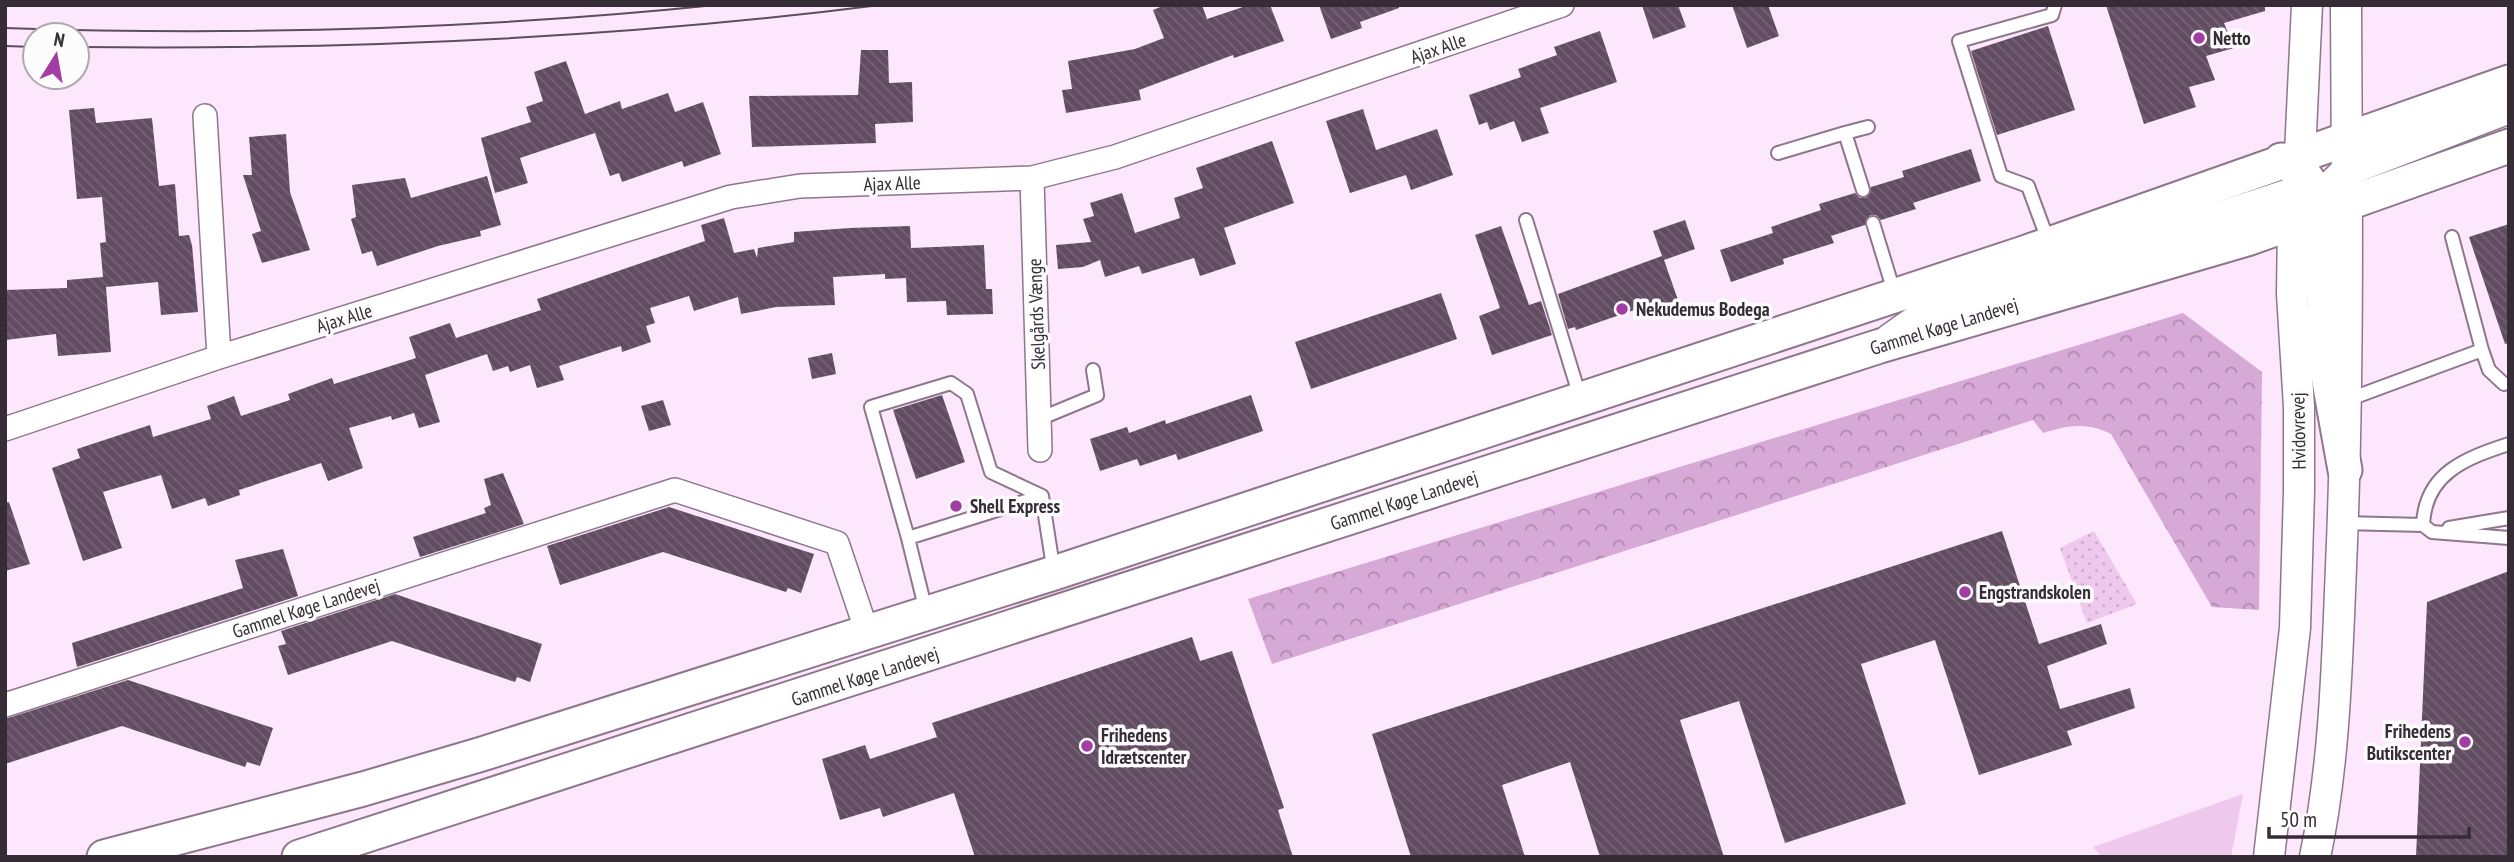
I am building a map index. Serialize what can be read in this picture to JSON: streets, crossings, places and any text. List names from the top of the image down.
{
  "streets": {
    "main road": ["Gammel Køge Landevej"],
    "street": ["Ajax Alle", "Skelgårds Vænge", "Hvidovrevej"]
  },
  "crossings": [
    ["Ajax Alle", "Skelgårds Vænge"],
    ["Gammel Køge Landevej", "Hvidovrevej"]
  ],
  "places": [
    "Netto",
    "Nekudemus Bodega",
    "Shell Express",
    "Engstrandskolen",
    "Frihedens Butikscenter",
    "Frihedens Idrætscenter"
  ],
  "scale_bar": "50 m",
  "north": "top"
}
